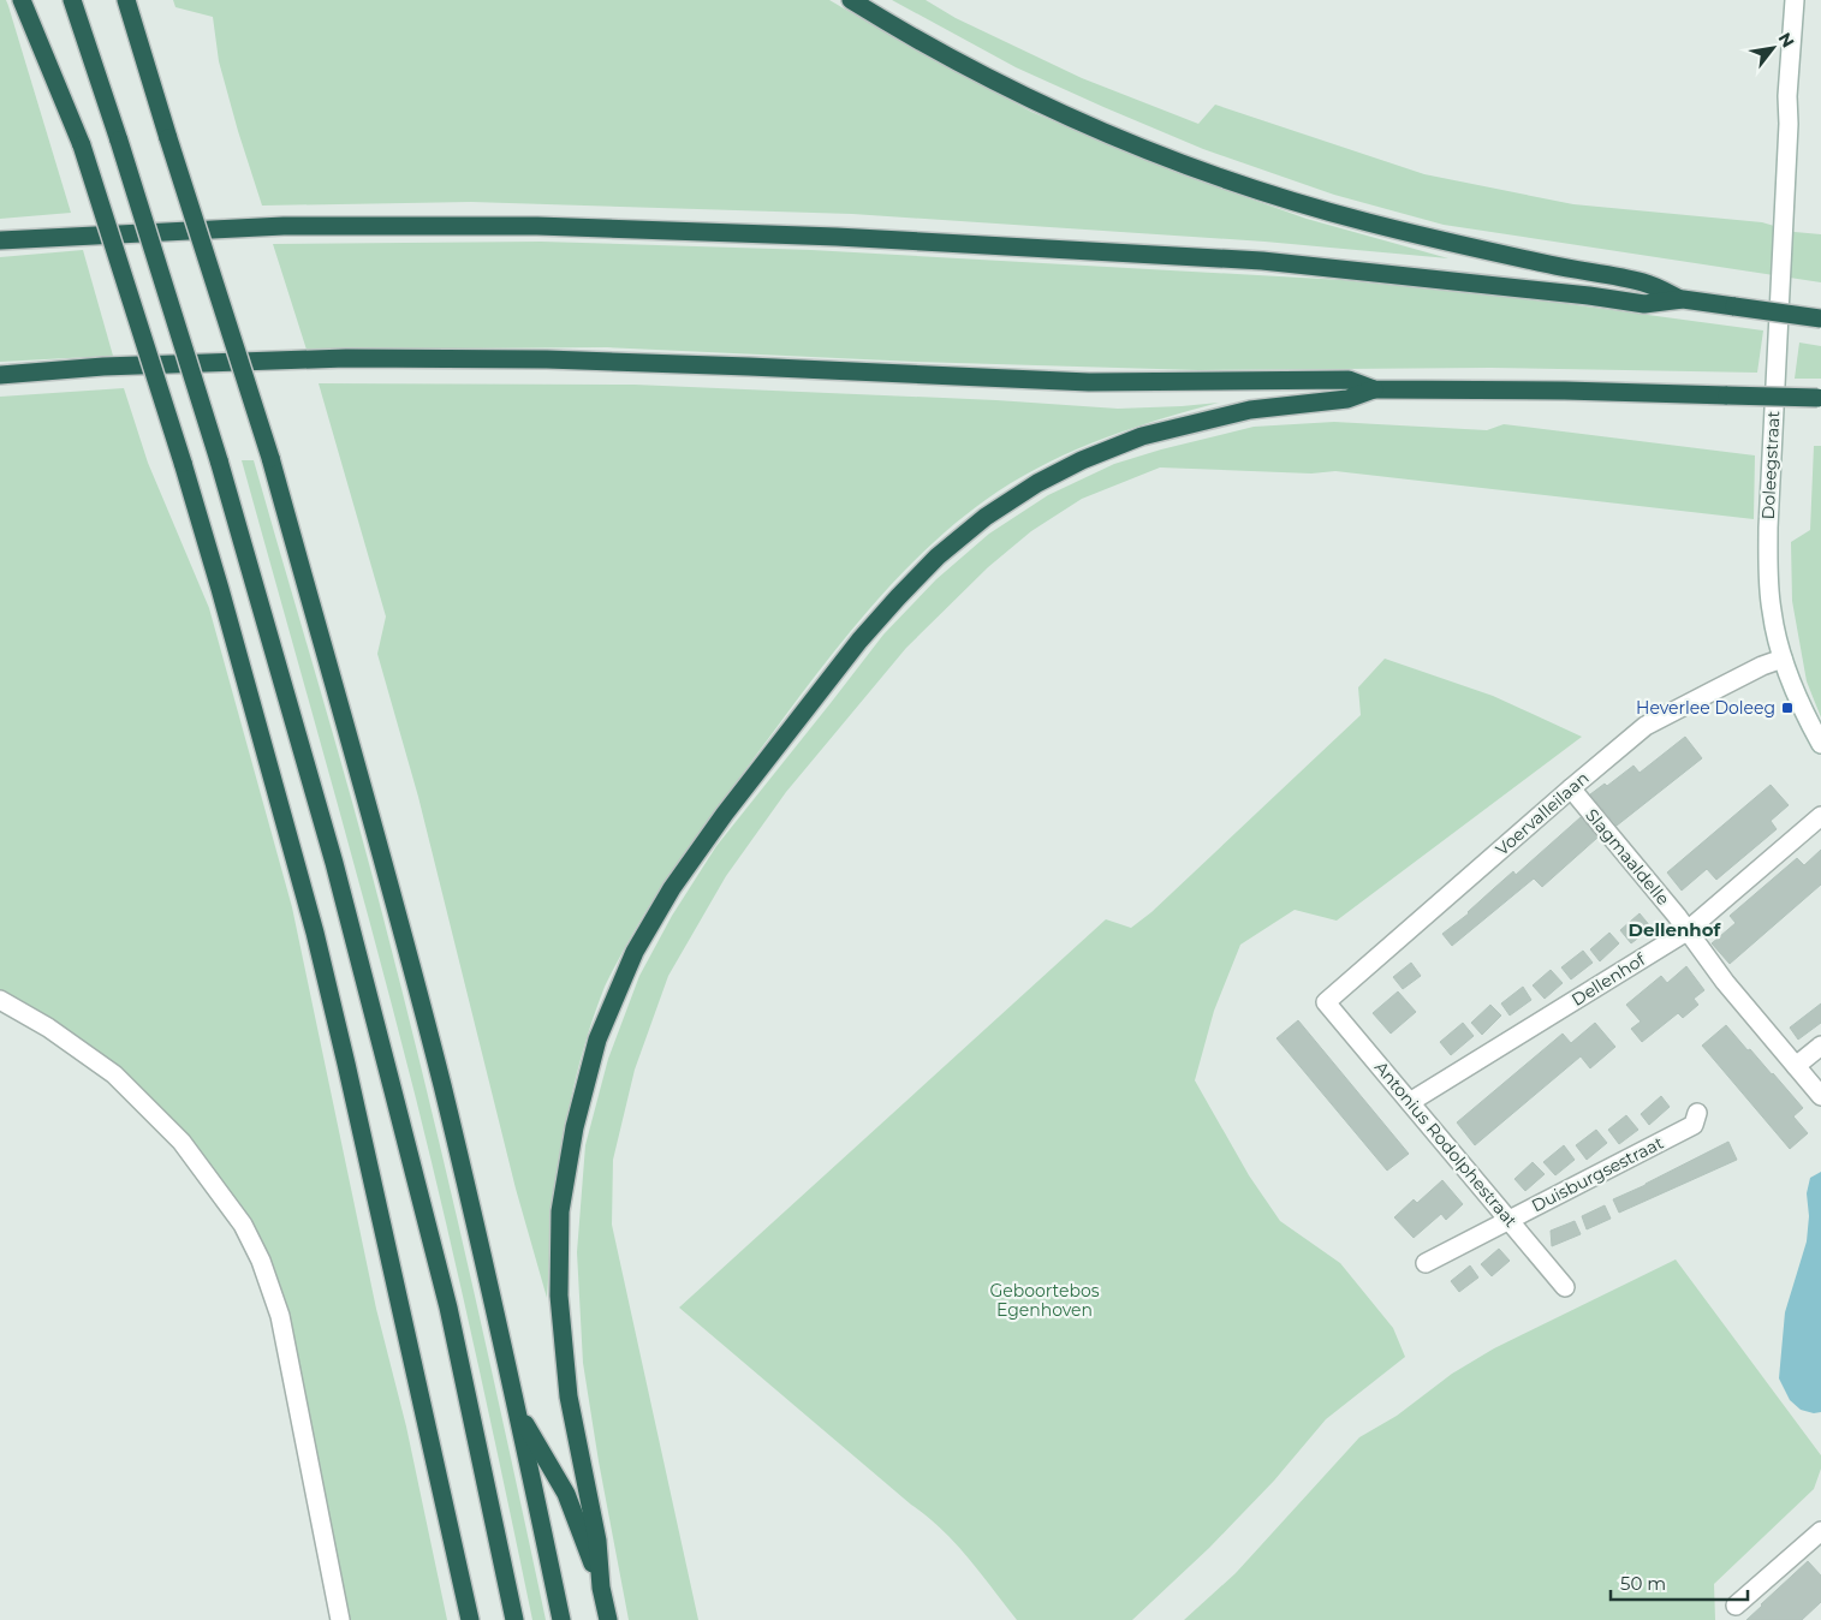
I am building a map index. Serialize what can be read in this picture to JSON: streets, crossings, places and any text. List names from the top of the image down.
{
  "streets": {
    "street": [
      "Doleegstraat",
      "Voervalleilaan",
      "Slagmaaldelle",
      "Dellenhof",
      "Antonius Rodolphestraat",
      "Duisburgsestraat"
    ]
  },
  "crossings": [
    ["Doleegstraat", "Voervalleilaan"],
    ["Voervalleilaan", "Slagmaaldelle"],
    ["Voervalleilaan", "Antonius Rodolphestraat"],
    ["Slagmaaldelle", "Dellenhof"],
    ["Dellenhof", "Antonius Rodolphestraat"],
    ["Antonius Rodolphestraat", "Duisburgsestraat"]
  ],
  "districts": ["Dellenhof"],
  "parks": ["Geboortebos Egenhoven"],
  "places": {
    "transit": ["Heverlee Doleeg"]
  },
  "scale_bar": "50 m",
  "north": "top right"
}
